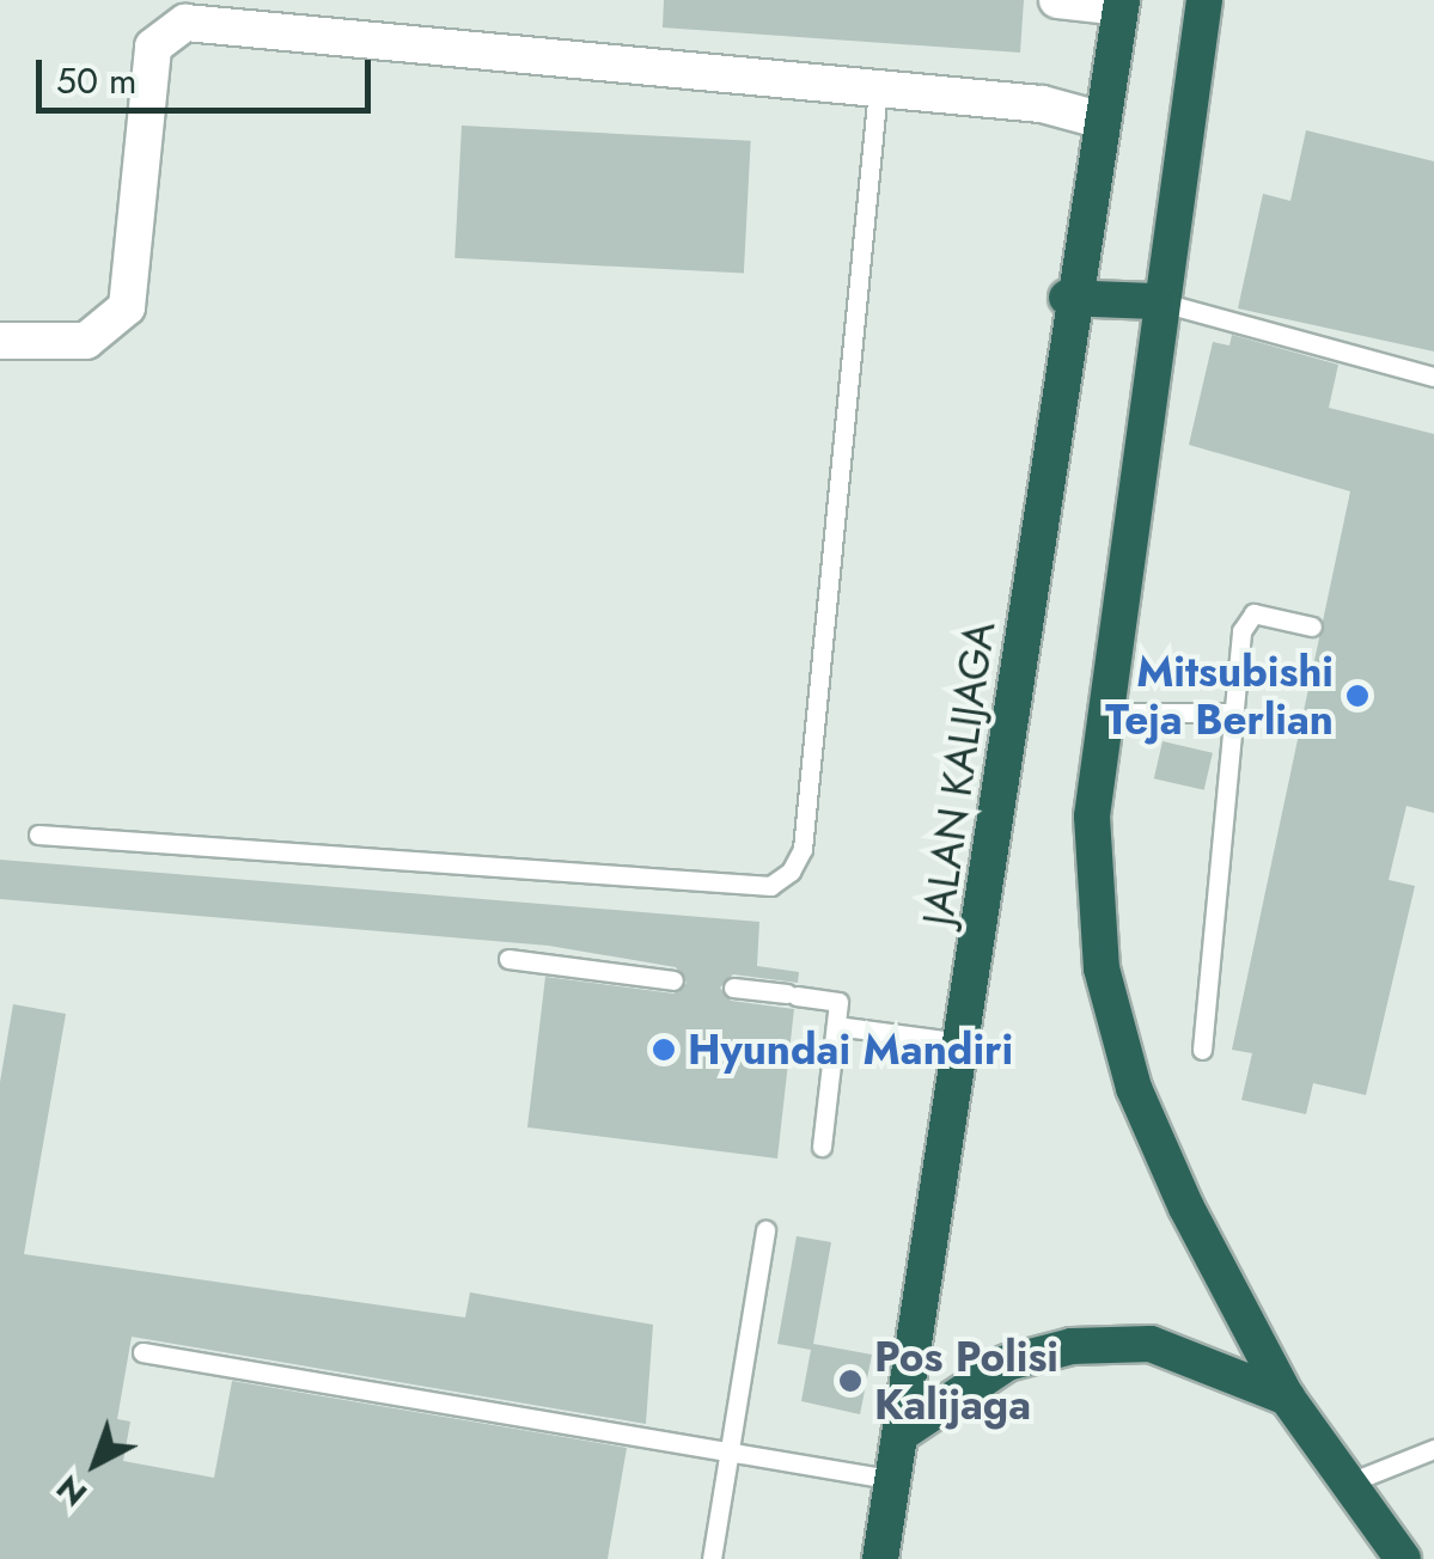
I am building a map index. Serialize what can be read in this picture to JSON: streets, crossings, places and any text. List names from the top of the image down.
{
  "streets": {
    "highway": ["JALAN KALIJAGA"]
  },
  "places": ["Mitsubishi Teja Berlian", "Hyundai Mandiri", "Pos Polisi Kalijaga"],
  "scale_bar": "50 m",
  "north": "bottom left"
}
